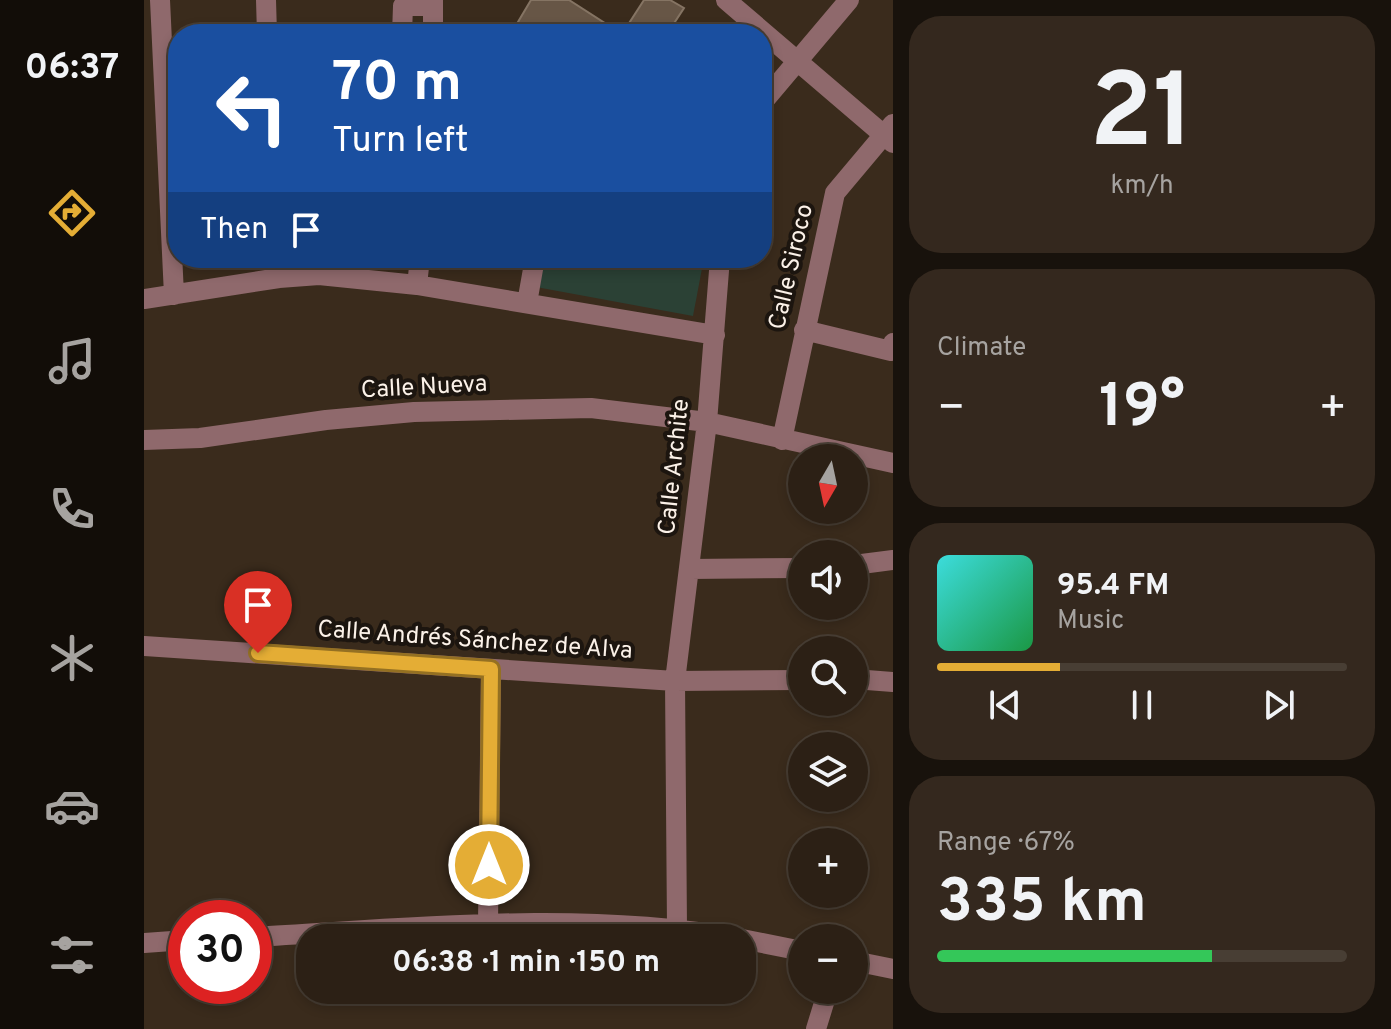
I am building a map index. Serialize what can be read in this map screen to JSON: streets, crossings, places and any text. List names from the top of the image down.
{
  "streets": {
    "street": [
      "Calle Siroco",
      "Calle Nueva",
      "Calle Archite",
      "Calle Andrés Sánchez de Alva"
    ]
  },
  "crossings": [
    ["Calle Siroco", "Calle Nueva"],
    ["Calle Nueva", "Calle Archite"],
    ["Calle Archite", "Calle Andrés Sánchez de Alva"]
  ],
  "north": "bottom",
  "page": {
    "tabs": "06:37",
    "tile": [
      ["21", "km/h"],
      "Climate",
      ["Range · 67%", "335 km"]
    ],
    "turn": ["70 m", "Turn left"],
    "then": "Then",
    "heat": ["−", "19°", "+"],
    "map_buttons": ["+", "−"],
    "song": ["95.4 FM", "Music"],
    "limit": "30",
    "trip": "06:38 · 1 min · 150 m"
  }
}
